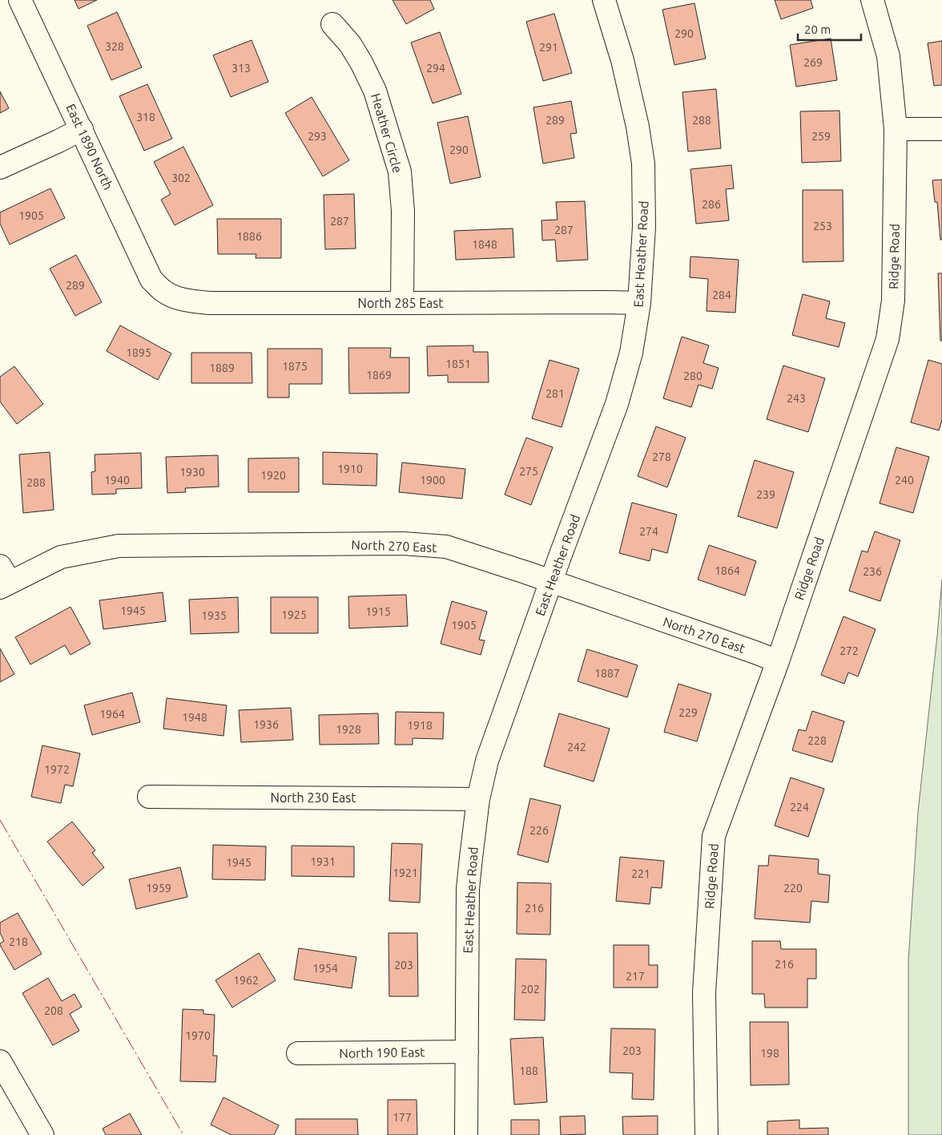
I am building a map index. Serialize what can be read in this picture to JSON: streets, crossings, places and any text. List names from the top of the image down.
{
  "streets": {
    "street": [
      "Heather Circle",
      "East 1890 North",
      "East Heather Road",
      "Ridge Road",
      "North 285 East",
      "North 270 East",
      "North 230 East",
      "North 190 East"
    ]
  },
  "crossings": [
    ["Heather Circle", "North 285 East"],
    ["East 1890 North", "North 285 East"],
    ["East Heather Road", "North 285 East"],
    ["East Heather Road", "North 270 East"],
    ["East Heather Road", "North 230 East"],
    ["East Heather Road", "North 190 East"],
    ["Ridge Road", "North 270 East"]
  ],
  "house_numbers": [
    "290",
    "328",
    "291",
    "269",
    "313",
    "294",
    "318",
    "289",
    "288",
    "293",
    "259",
    "290",
    "302",
    "286",
    "1905",
    "287",
    "253",
    "287",
    "1886",
    "1848",
    "289",
    "284",
    "1895",
    "1851",
    "1875",
    "1889",
    "1869",
    "280",
    "281",
    "243",
    "278",
    "1910",
    "275",
    "1930",
    "1920",
    "1940",
    "1900",
    "240",
    "288",
    "239",
    "274",
    "1864",
    "236",
    "1945",
    "1915",
    "1925",
    "1935",
    "1905",
    "272",
    "1887",
    "229",
    "1964",
    "1948",
    "1936",
    "1918",
    "1928",
    "228",
    "242",
    "1972",
    "224",
    "226",
    "1931",
    "1945",
    "1921",
    "221",
    "1959",
    "220",
    "216",
    "218",
    "216",
    "203",
    "1954",
    "217",
    "1962",
    "202",
    "208",
    "1970",
    "203",
    "198",
    "188",
    "177"
  ],
  "scale_bar": "20 m"
}
